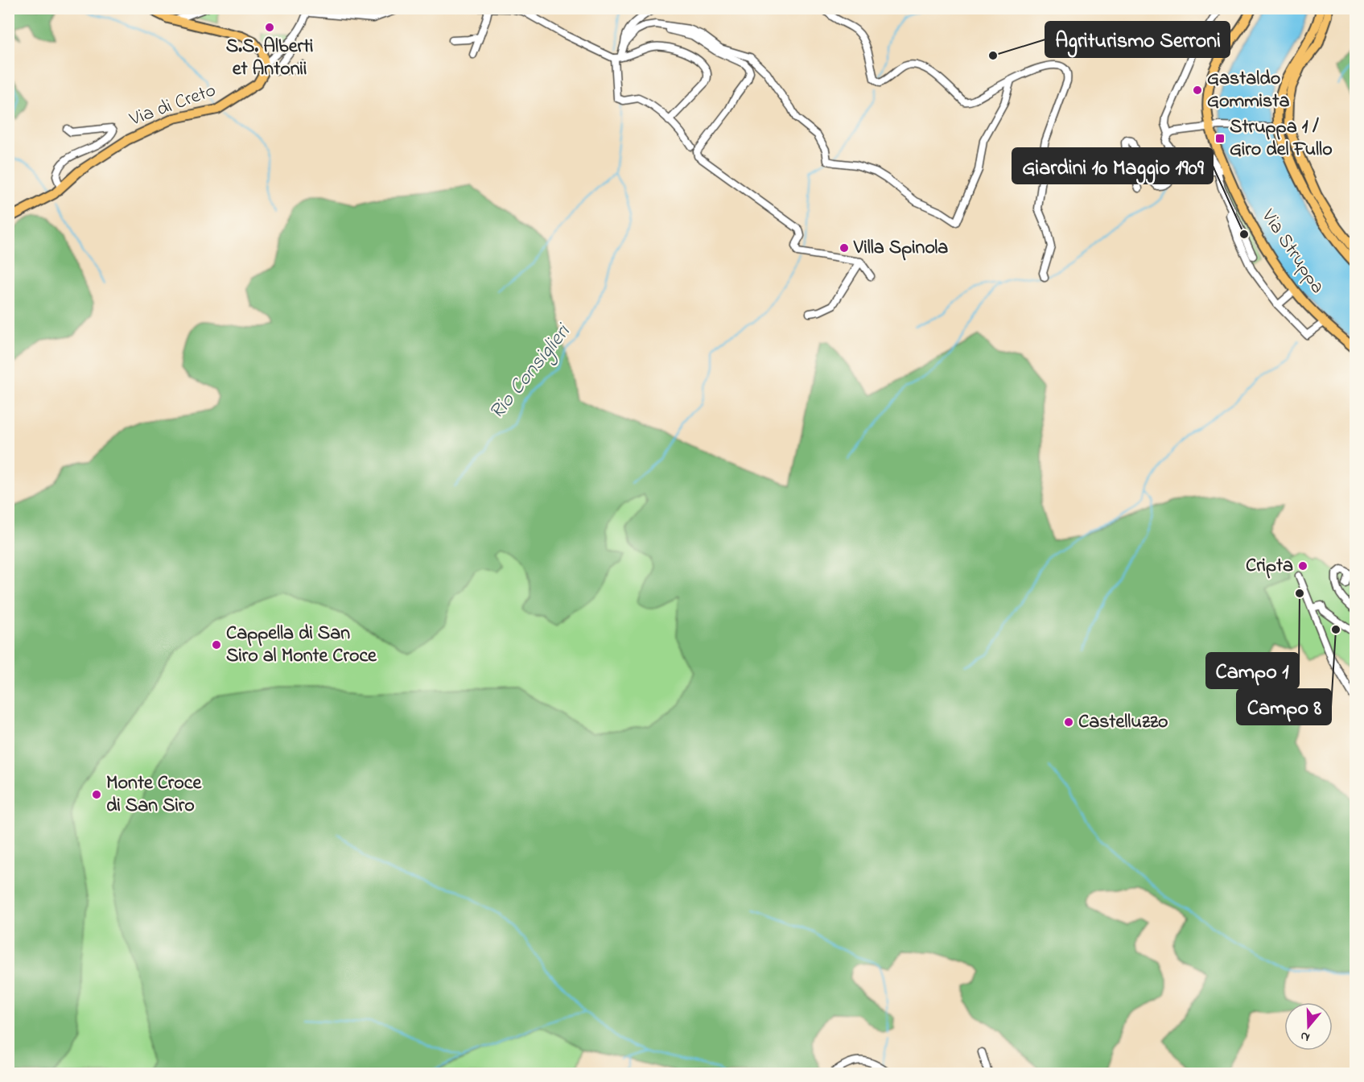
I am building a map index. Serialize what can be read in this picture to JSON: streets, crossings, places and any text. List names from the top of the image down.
{
  "streets": {
    "main road": ["Via di Creto", "Via Struppa"]
  },
  "water": ["Rio Consiglieri"],
  "places": {
    "other": [
      "S.S. Alberti et Antonii",
      "Agriturismo Serroni",
      "Gastaldo Gommista",
      "Giardini 10 Maggio 1909",
      "Villa Spinola",
      "Cripta",
      "Campo 1",
      "Campo 8",
      "Cappella di San Siro al Monte Croce",
      "Castelluzzo",
      "Monte Croce di San Siro"
    ],
    "transit": ["Struppa 1 / Giro del Fullo"]
  },
  "north": "bottom"
}
